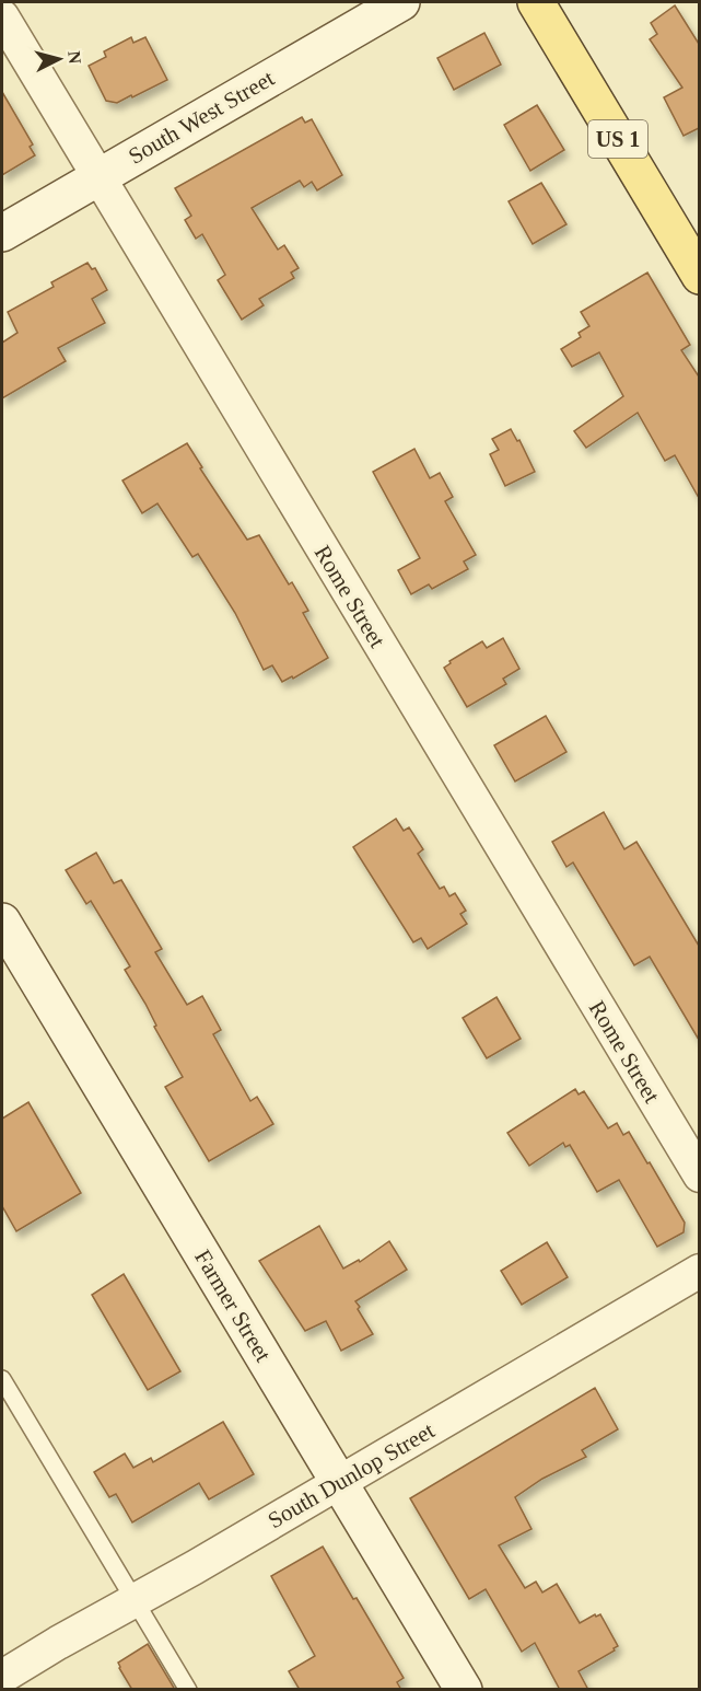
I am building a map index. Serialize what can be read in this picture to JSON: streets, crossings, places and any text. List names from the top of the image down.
{
  "streets": {
    "main road": ["US 1"],
    "street": [
      "South West Street",
      "Rome Street",
      "Farmer Street",
      "South Dunlop Street"
    ]
  },
  "crossings": [
    ["South West Street", "Rome Street"],
    ["Farmer Street", "South Dunlop Street"]
  ],
  "north": "right"
}
